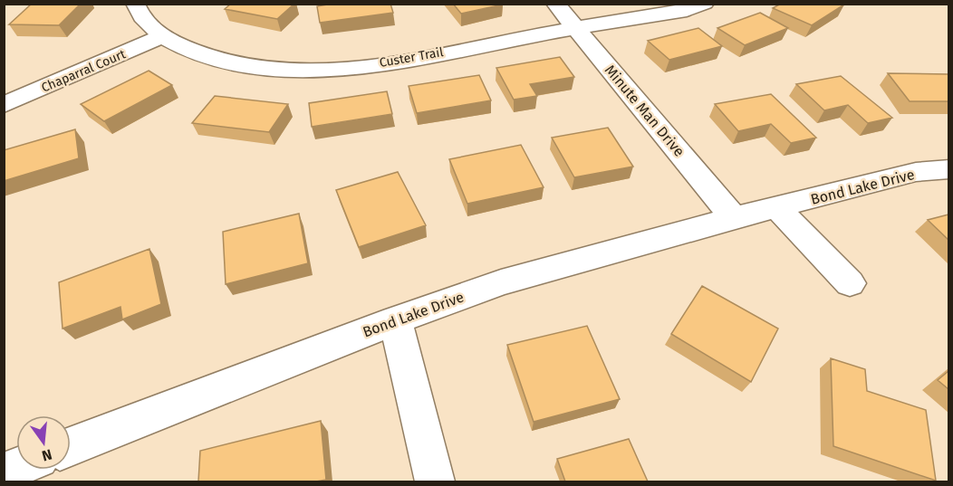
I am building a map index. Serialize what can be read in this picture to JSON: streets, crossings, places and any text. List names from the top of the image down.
{
  "streets": {
    "street": [
      "Custer Trail",
      "Chaparral Court",
      "Minute Man Drive",
      "Bond Lake Drive"
    ]
  },
  "crossings": [
    ["Custer Trail", "Chaparral Court"],
    ["Custer Trail", "Minute Man Drive"],
    ["Minute Man Drive", "Bond Lake Drive"]
  ],
  "north": "bottom"
}
